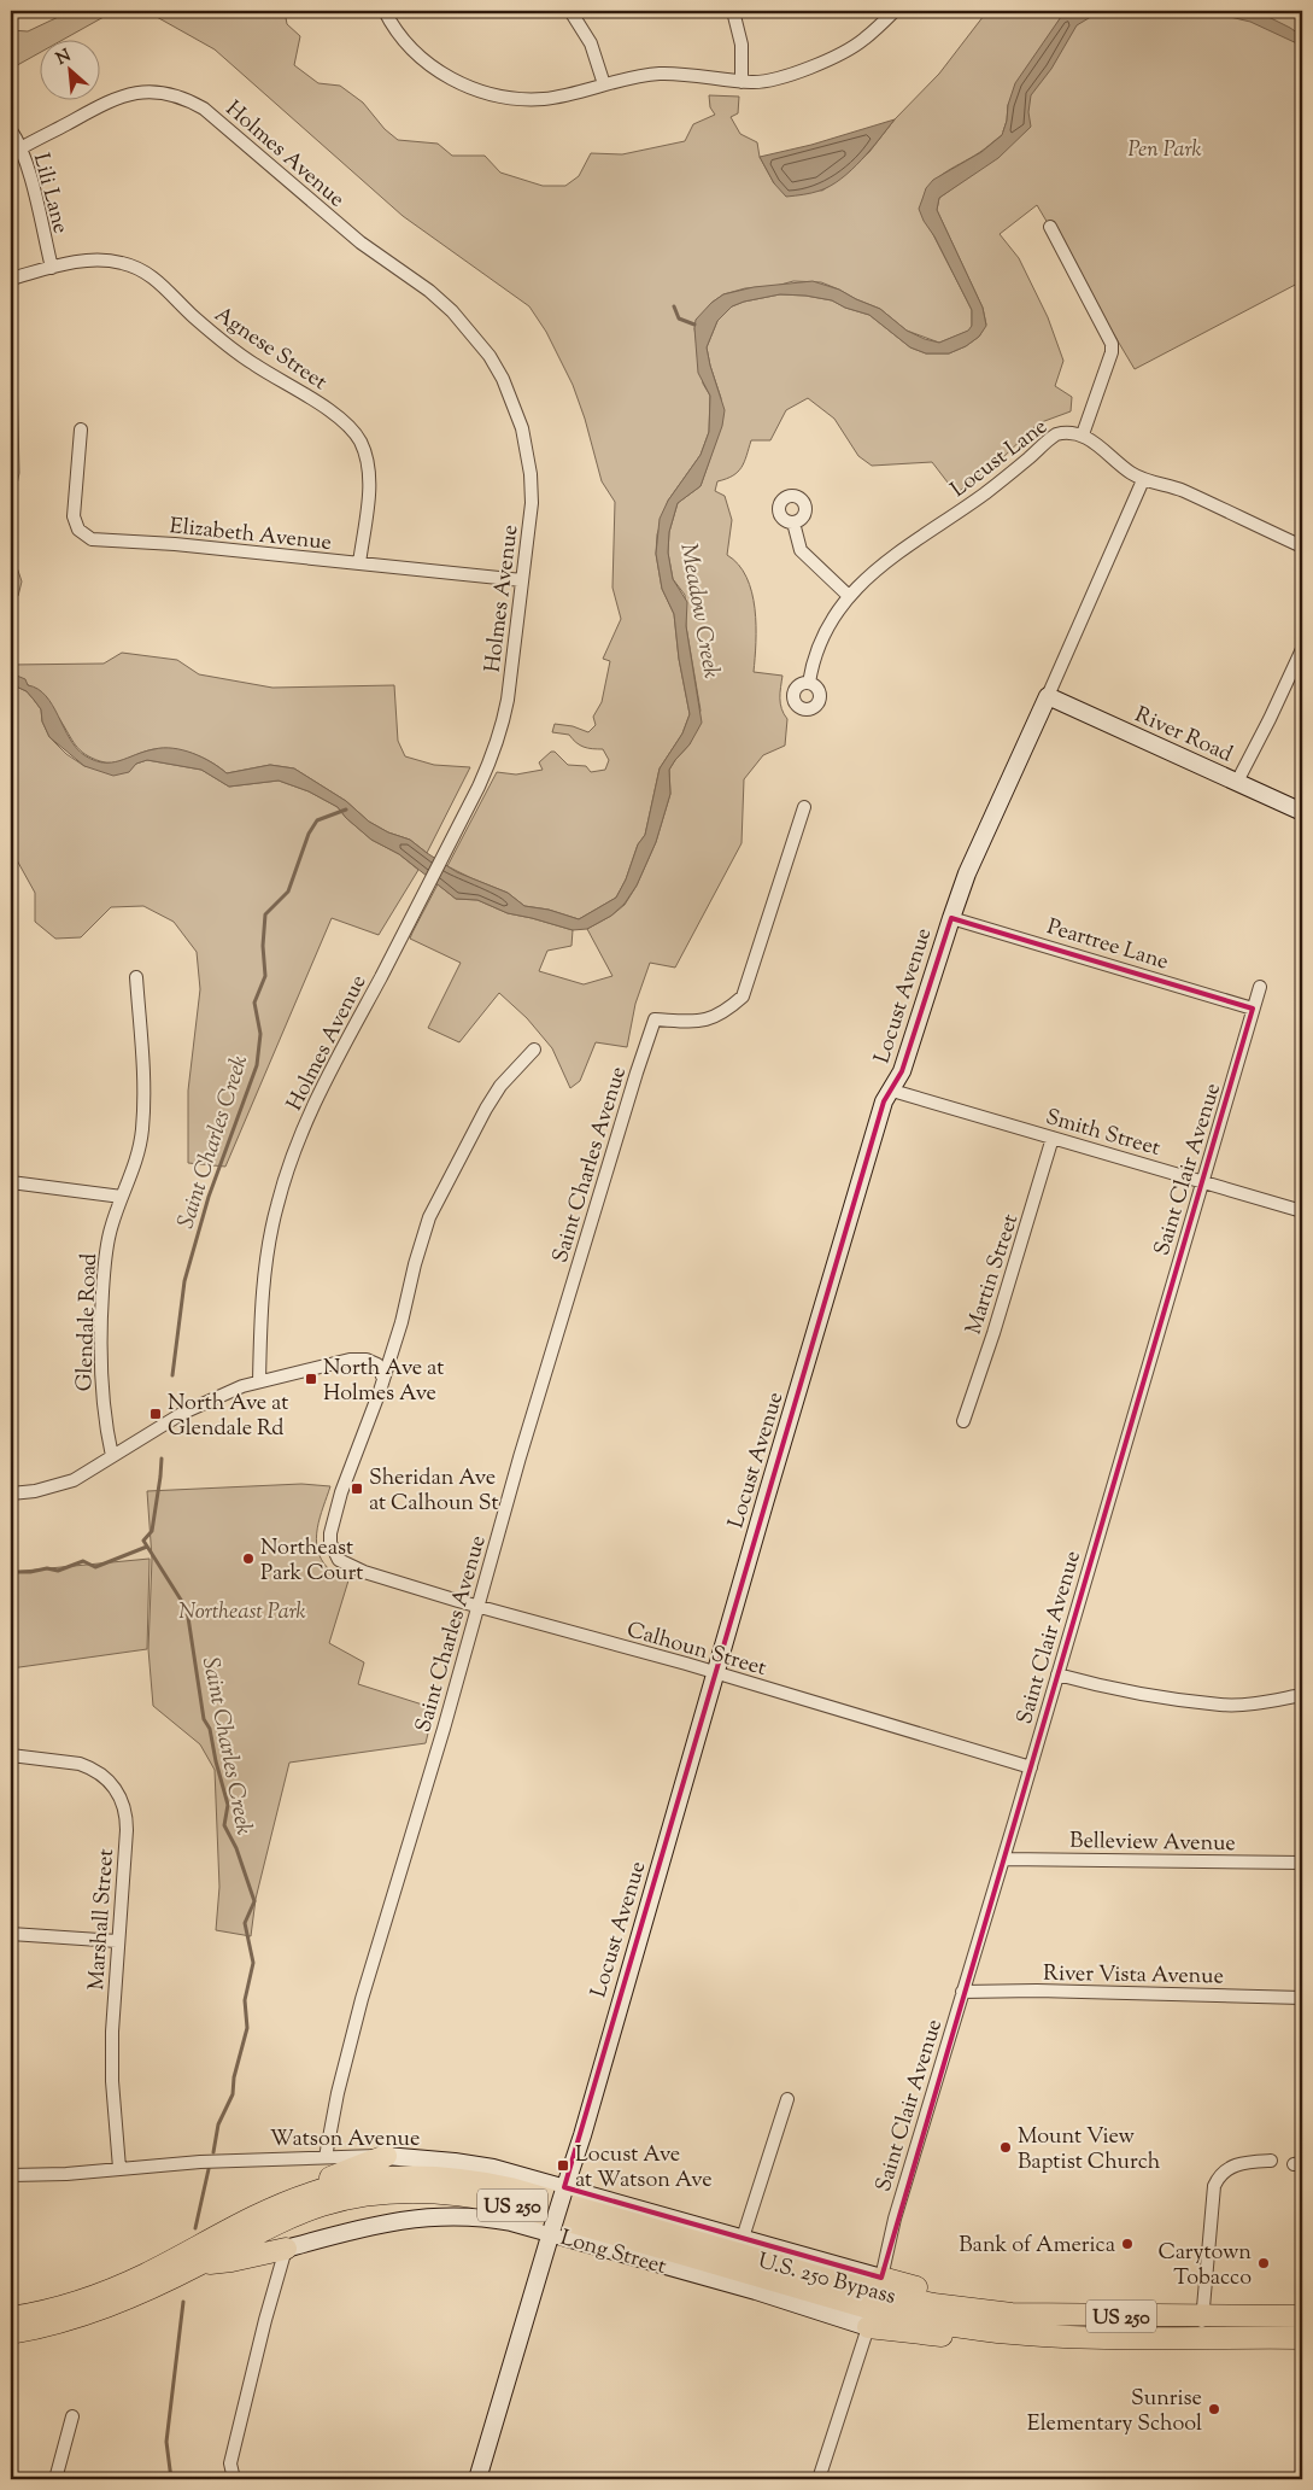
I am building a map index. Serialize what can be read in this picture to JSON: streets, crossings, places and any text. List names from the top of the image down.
{
  "streets": {
    "highway": ["US 250", "U.S. 250 Bypass"],
    "street": [
      "Holmes Avenue",
      "Lili Lane",
      "Agnese Street",
      "Locust Lane",
      "Elizabeth Avenue",
      "River Road",
      "Peartree Lane",
      "Locust Avenue",
      "Smith Street",
      "Saint Charles Avenue",
      "Saint Clair Avenue",
      "Martin Street",
      "Glendale Road",
      "Calhoun Street",
      "Belleview Avenue",
      "Marshall Street",
      "River Vista Avenue",
      "Watson Avenue",
      "Long Street"
    ]
  },
  "crossings": [
    ["Holmes Avenue", "Lili Lane"],
    ["Holmes Avenue", "Elizabeth Avenue"],
    ["Lili Lane", "Agnese Street"],
    ["Agnese Street", "Elizabeth Avenue"],
    ["Locust Lane", "Locust Avenue"],
    ["River Road", "Locust Avenue"],
    ["Peartree Lane", "Locust Avenue"],
    ["Peartree Lane", "Saint Clair Avenue"],
    ["Locust Avenue", "Smith Street"],
    ["Locust Avenue", "Calhoun Street"],
    ["Locust Avenue", "Watson Avenue"],
    ["Locust Avenue", "Long Street"],
    ["Smith Street", "Saint Clair Avenue"],
    ["Smith Street", "Martin Street"],
    ["Saint Charles Avenue", "Calhoun Street"],
    ["Saint Charles Avenue", "Watson Avenue"],
    ["Saint Clair Avenue", "Calhoun Street"],
    ["Saint Clair Avenue", "Belleview Avenue"],
    ["Saint Clair Avenue", "River Vista Avenue"],
    ["Saint Clair Avenue", "Watson Avenue"],
    ["Marshall Street", "Watson Avenue"],
    ["US 250", "U.S. 250 Bypass"]
  ],
  "water": ["Meadow Creek", "Saint Charles Creek"],
  "parks": ["Pen Park", "Northeast Park"],
  "places": {
    "transit": [
      "North Ave at Holmes Ave",
      "North Ave at Glendale Rd",
      "Sheridan Ave at Calhoun St",
      "Locust Ave at Watson Ave"
    ],
    "other": [
      "Northeast Park Court",
      "Mount View Baptist Church",
      "Bank of America",
      "Carytown Tobacco",
      "Sunrise Elementary School"
    ]
  },
  "north": "top left"
}
